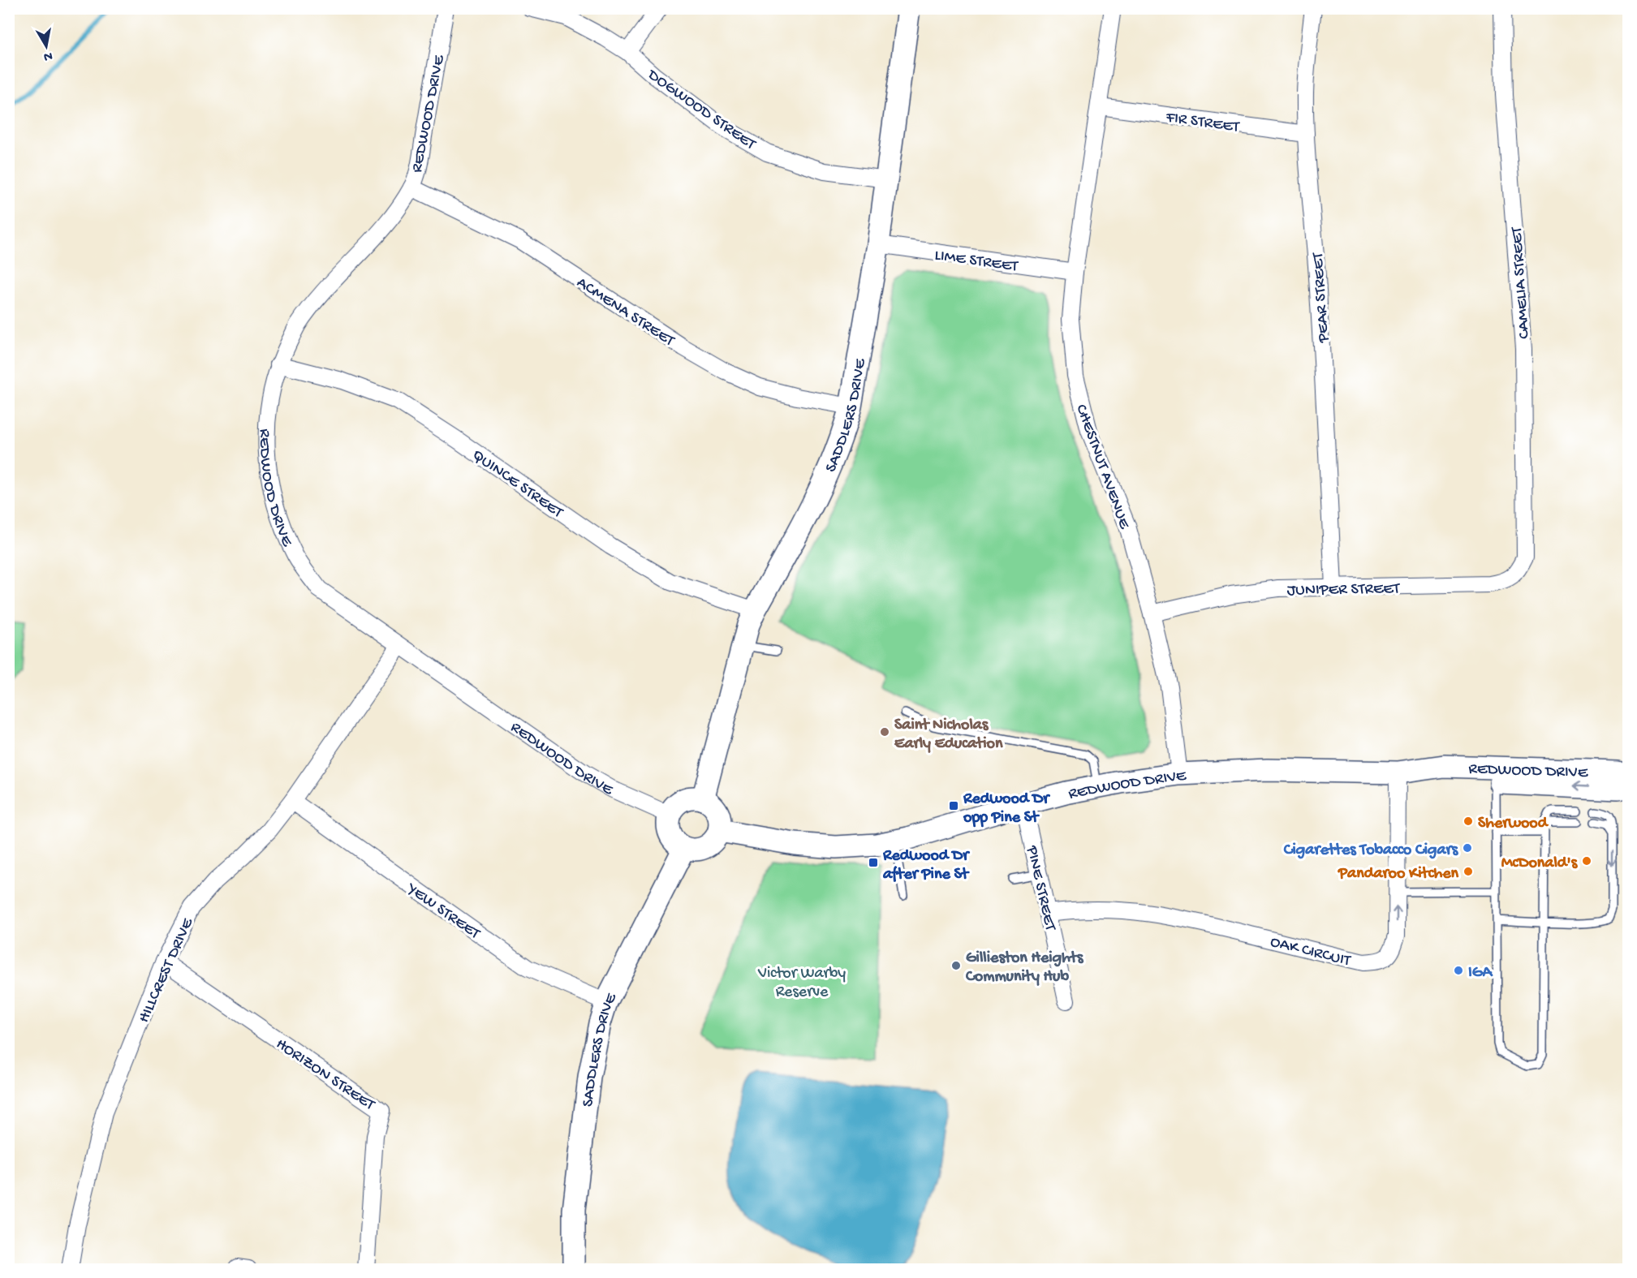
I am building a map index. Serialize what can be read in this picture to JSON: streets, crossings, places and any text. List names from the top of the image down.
{
  "streets": {
    "street": [
      "DOGWOOD STREET",
      "REDWOOD DRIVE",
      "FIR STREET",
      "LIME STREET",
      "CAMELIA STREET",
      "PEAR STREET",
      "ACMENA STREET",
      "SADDLERS DRIVE",
      "CHESTNUT AVENUE",
      "QUINCE STREET",
      "JUNIPER STREET",
      "PINE STREET",
      "YEW STREET",
      "OAK CIRCUIT",
      "HILLCREST DRIVE",
      "HORIZON STREET"
    ]
  },
  "crossings": [
    ["DOGWOOD STREET", "SADDLERS DRIVE"],
    ["REDWOOD DRIVE", "ACMENA STREET"],
    ["REDWOOD DRIVE", "SADDLERS DRIVE"],
    ["REDWOOD DRIVE", "CHESTNUT AVENUE"],
    ["REDWOOD DRIVE", "QUINCE STREET"],
    ["REDWOOD DRIVE", "PINE STREET"],
    ["REDWOOD DRIVE", "OAK CIRCUIT"],
    ["REDWOOD DRIVE", "HILLCREST DRIVE"],
    ["FIR STREET", "PEAR STREET"],
    ["FIR STREET", "CHESTNUT AVENUE"],
    ["LIME STREET", "SADDLERS DRIVE"],
    ["LIME STREET", "CHESTNUT AVENUE"],
    ["CAMELIA STREET", "JUNIPER STREET"],
    ["PEAR STREET", "JUNIPER STREET"],
    ["ACMENA STREET", "SADDLERS DRIVE"],
    ["SADDLERS DRIVE", "QUINCE STREET"],
    ["SADDLERS DRIVE", "YEW STREET"],
    ["CHESTNUT AVENUE", "JUNIPER STREET"],
    ["PINE STREET", "OAK CIRCUIT"],
    ["YEW STREET", "HILLCREST DRIVE"],
    ["HILLCREST DRIVE", "HORIZON STREET"]
  ],
  "one_way": ["OAK CIRCUIT"],
  "parks": ["Victor Warby Reserve"],
  "places": {
    "other": [
      "Saint Nicholas Early Education",
      "Sherwood",
      "Cigarettes Tobacco Cigars",
      "McDonald's",
      "Pandaroo Kitchen",
      "Gillieston Heights Community Hub",
      "IGA"
    ],
    "transit": ["Redwood Dr opp Pine St", "Redwood Dr after Pine St"]
  },
  "north": "bottom"
}
